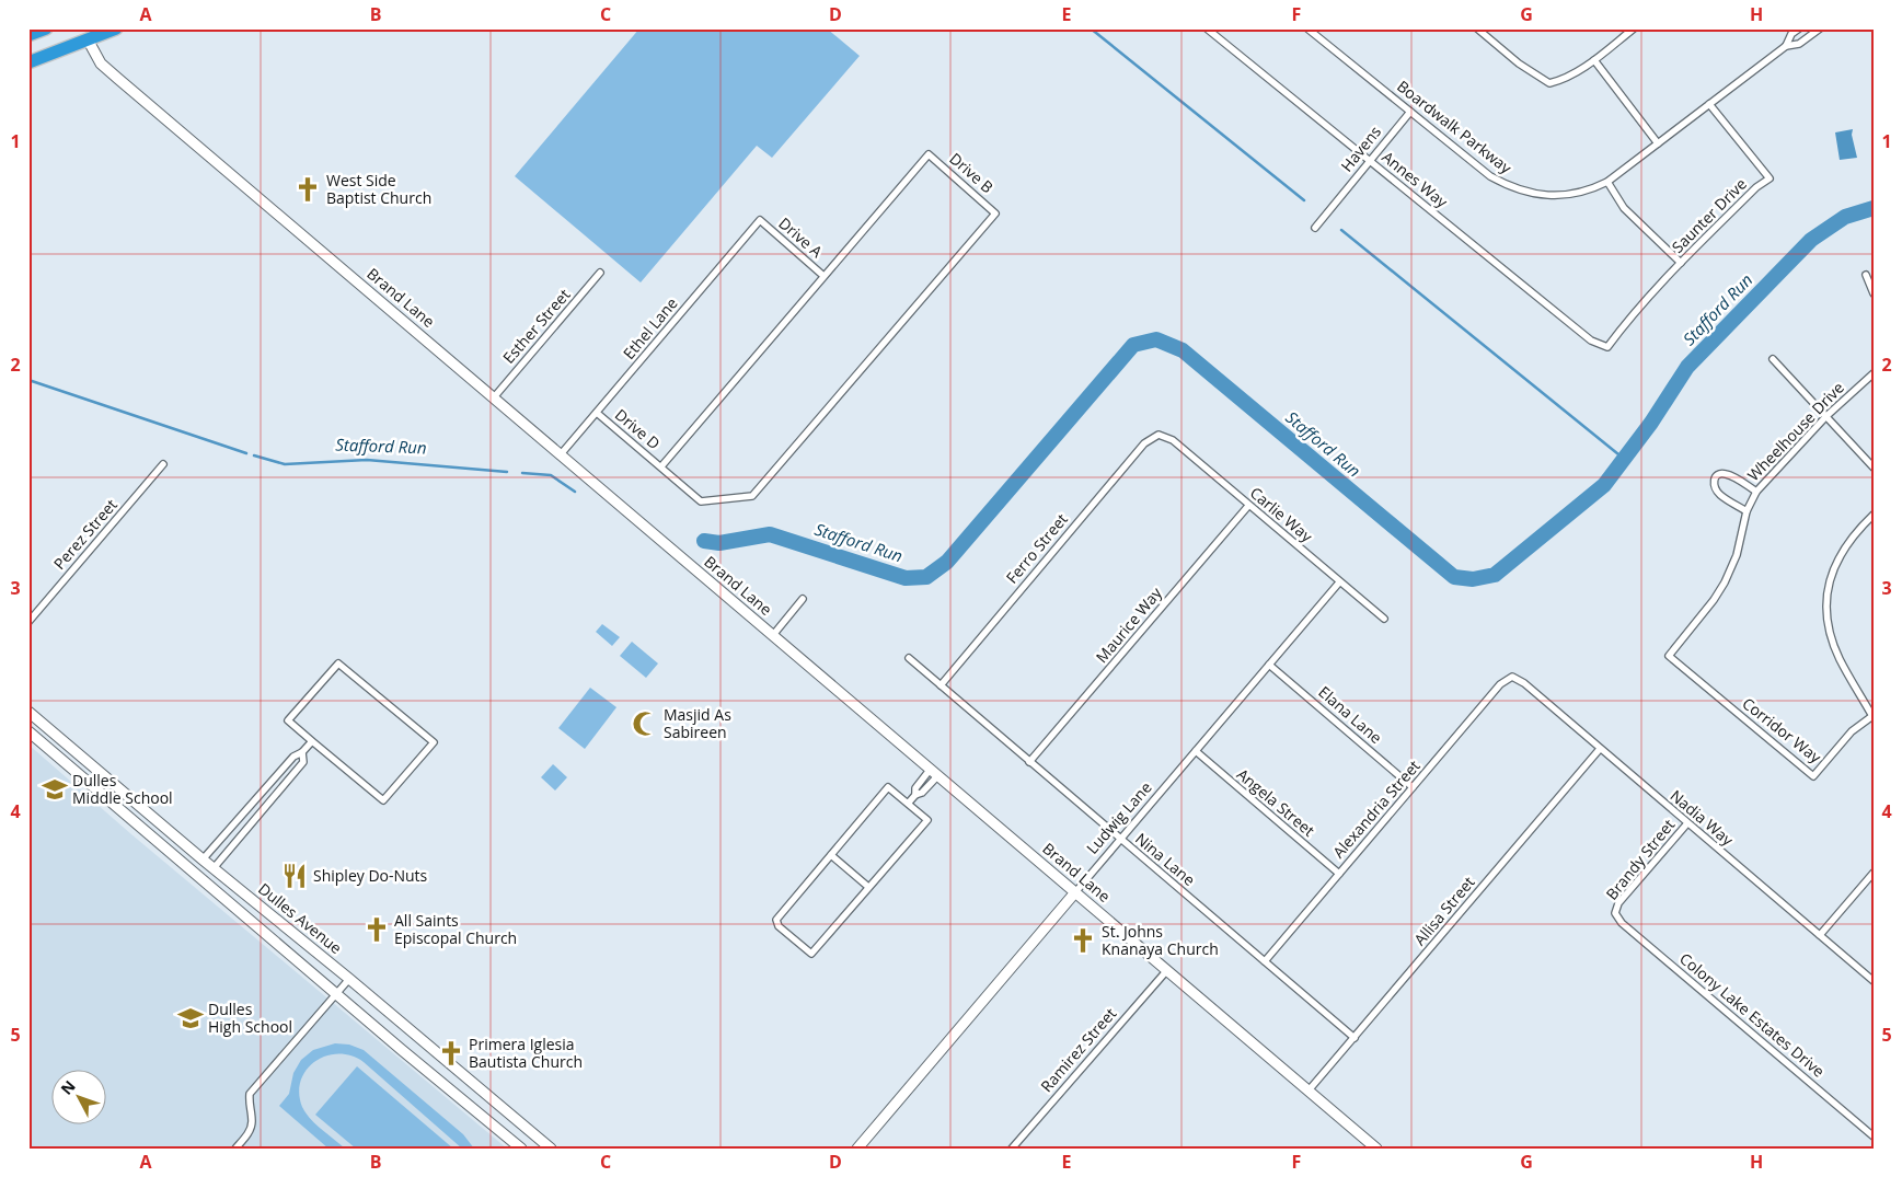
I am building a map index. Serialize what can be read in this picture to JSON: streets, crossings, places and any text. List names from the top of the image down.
{
  "streets": {
    "street": [
      "Boardwalk Parkway",
      "Havens",
      "Drive B",
      "Annes Way",
      "Saunter Drive",
      "Drive A",
      "Brand Lane",
      "Esther Street",
      "Ethel Lane",
      "Drive D",
      "Wheelhouse Drive",
      "Carlie Way",
      "Perez Street",
      "Ferro Street",
      "Maurice Way",
      "Elana Lane",
      "Corridor Way",
      "Angela Street",
      "Alexandria Street",
      "Ludwig Lane",
      "Nadia Way",
      "Nina Lane",
      "Brandy Street",
      "Allisa Street",
      "Dulles Avenue",
      "Colony Lake Estates Drive",
      "Ramirez Street"
    ]
  },
  "crossings": [
    ["Boardwalk Parkway", "Havens"],
    ["Boardwalk Parkway", "Saunter Drive"],
    ["Havens", "Annes Way"],
    ["Drive B", "Drive A"],
    ["Drive B", "Drive D"],
    ["Annes Way", "Saunter Drive"],
    ["Drive A", "Ethel Lane"],
    ["Brand Lane", "Esther Street"],
    ["Brand Lane", "Ethel Lane"],
    ["Brand Lane", "Ludwig Lane"],
    ["Brand Lane", "Allisa Street"],
    ["Brand Lane", "Ramirez Street"],
    ["Ethel Lane", "Drive D"],
    ["Wheelhouse Drive", "Corridor Way"],
    ["Carlie Way", "Ferro Street"],
    ["Carlie Way", "Maurice Way"],
    ["Carlie Way", "Ludwig Lane"],
    ["Ferro Street", "Nina Lane"],
    ["Maurice Way", "Nina Lane"],
    ["Elana Lane", "Alexandria Street"],
    ["Elana Lane", "Ludwig Lane"],
    ["Angela Street", "Alexandria Street"],
    ["Angela Street", "Ludwig Lane"],
    ["Alexandria Street", "Nadia Way"],
    ["Alexandria Street", "Nina Lane"],
    ["Ludwig Lane", "Nina Lane"],
    ["Nadia Way", "Brandy Street"],
    ["Nadia Way", "Allisa Street"],
    ["Nina Lane", "Allisa Street"],
    ["Brandy Street", "Colony Lake Estates Drive"]
  ],
  "water": ["Stafford Run"],
  "places": {
    "church": [
      "West Side Baptist Church",
      "All Saints Episcopal Church",
      "St. Johns Knanaya Church",
      "Primera Iglesia Bautista Church"
    ],
    "mosque": ["Masjid As Sabireen"],
    "school or university": ["Dulles Middle School", "Dulles High School"],
    "restaurant": ["Shipley Do-Nuts"]
  },
  "north": "top left",
  "grid": {
    "columns": [
      "A",
      "B",
      "C",
      "D",
      "E",
      "F",
      "G",
      "H"
    ],
    "rows": [
      "1",
      "2",
      "3",
      "4",
      "5"
    ]
  }
}
